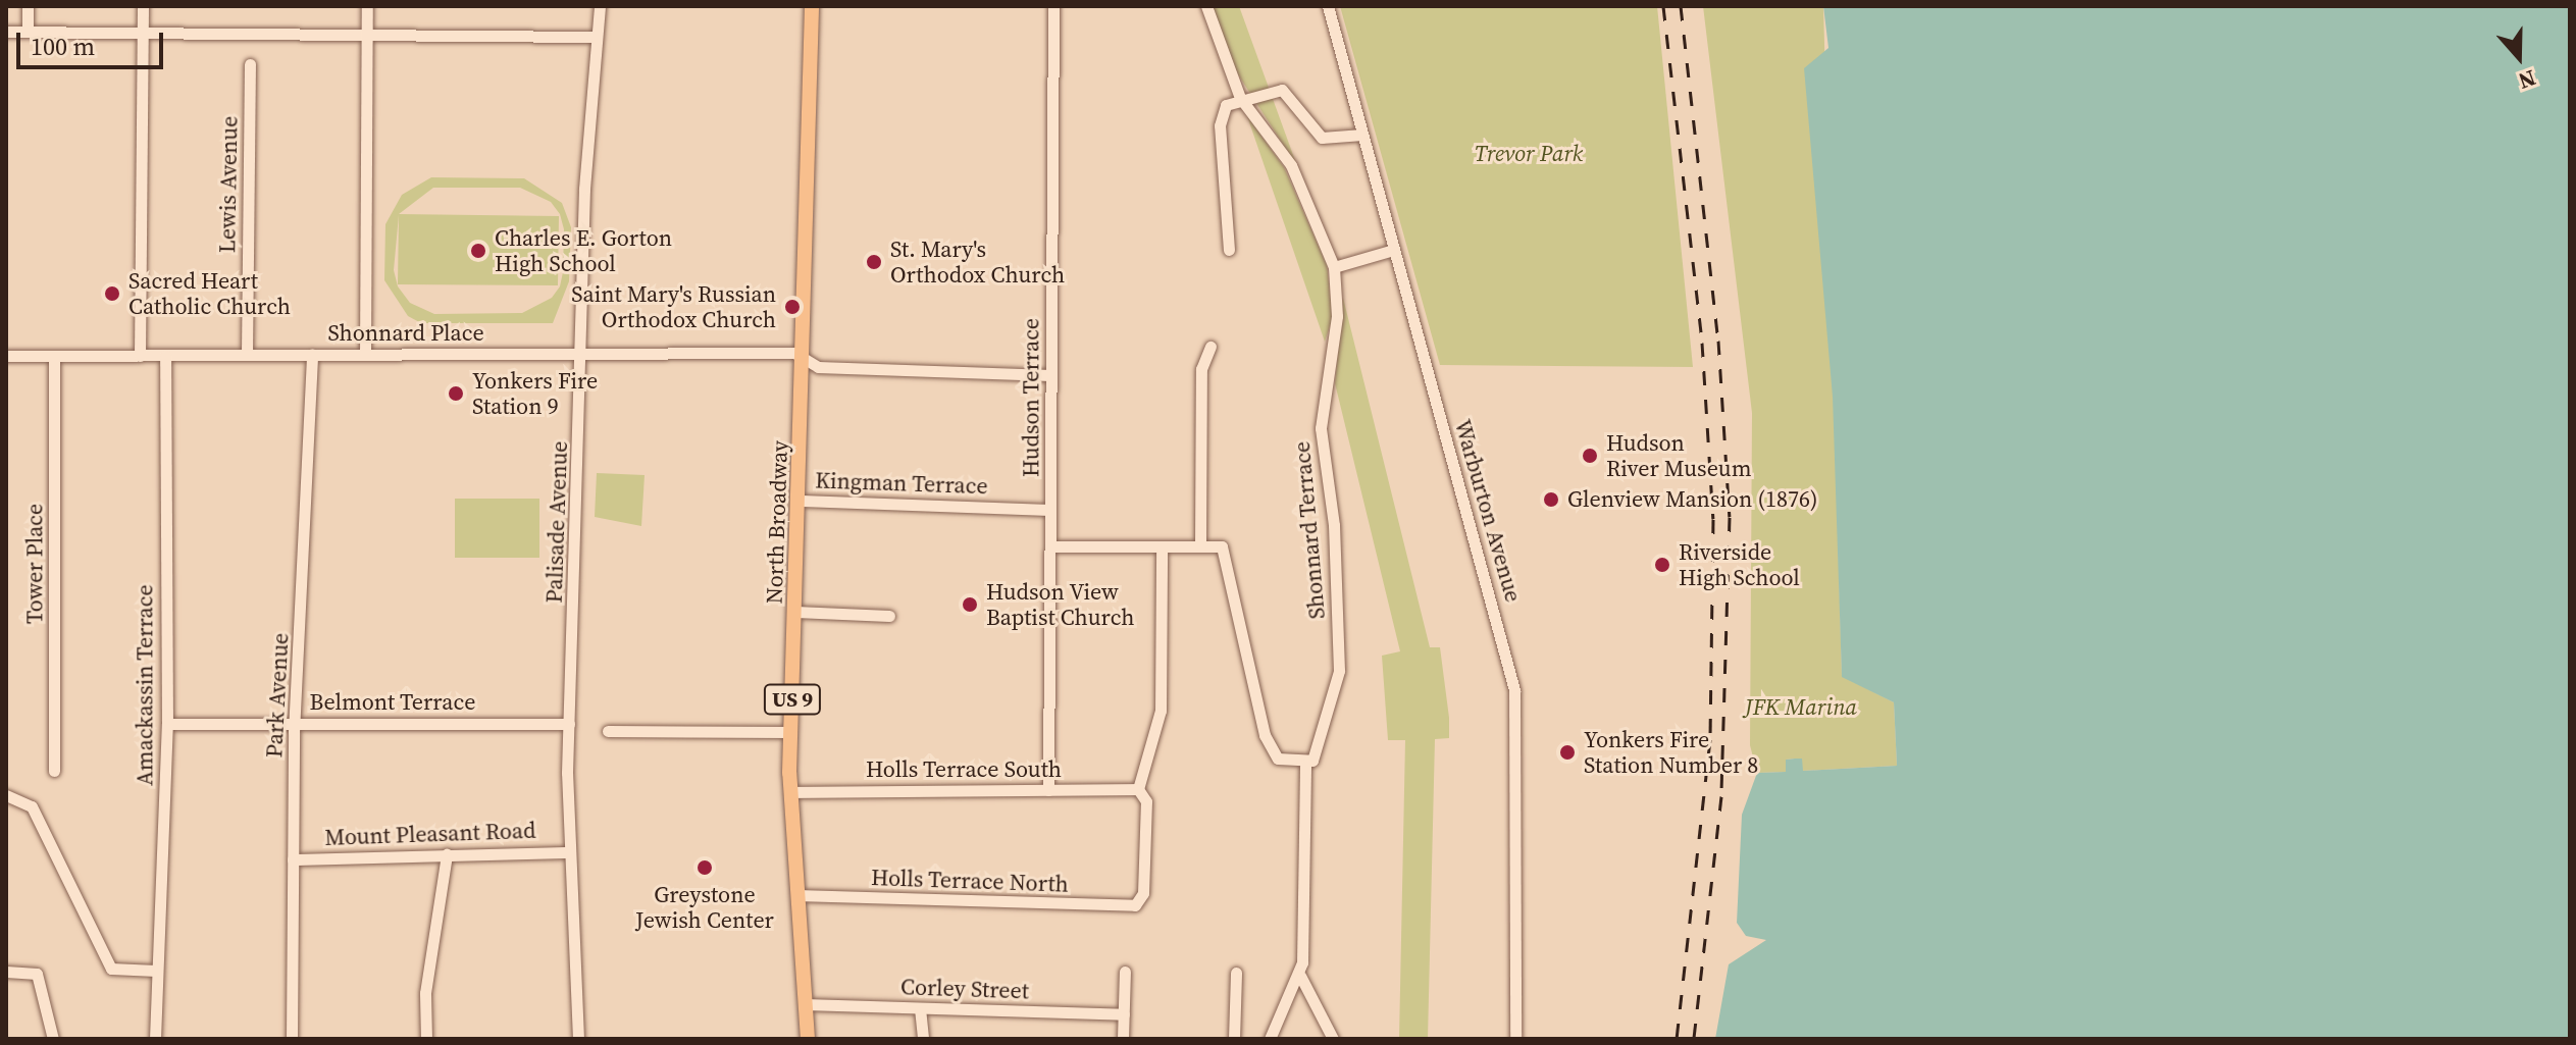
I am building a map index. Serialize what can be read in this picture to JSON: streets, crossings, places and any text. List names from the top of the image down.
{
  "streets": {
    "main road": ["North Broadway", "US 9"],
    "street": [
      "Lewis Avenue",
      "Shonnard Place",
      "Hudson Terrace",
      "Kingman Terrace",
      "Warburton Avenue",
      "Palisade Avenue",
      "Shonnard Terrace",
      "Tower Place",
      "Amackassin Terrace",
      "Park Avenue",
      "Belmont Terrace",
      "Holls Terrace South",
      "Mount Pleasant Road",
      "Holls Terrace North",
      "Corley Street"
    ]
  },
  "crossings": [
    ["Lewis Avenue", "Shonnard Place"],
    ["Shonnard Place", "Hudson Terrace"],
    ["Shonnard Place", "Palisade Avenue"],
    ["Shonnard Place", "North Broadway"],
    ["Shonnard Place", "Tower Place"],
    ["Shonnard Place", "Amackassin Terrace"],
    ["Shonnard Place", "Park Avenue"],
    ["Hudson Terrace", "Kingman Terrace"],
    ["Hudson Terrace", "Holls Terrace South"],
    ["Kingman Terrace", "North Broadway"],
    ["Palisade Avenue", "Belmont Terrace"],
    ["Palisade Avenue", "Mount Pleasant Road"],
    ["North Broadway", "Holls Terrace South"],
    ["North Broadway", "Holls Terrace North"],
    ["North Broadway", "Corley Street"],
    ["Amackassin Terrace", "Belmont Terrace"],
    ["Park Avenue", "Belmont Terrace"],
    ["Park Avenue", "Mount Pleasant Road"],
    ["Holls Terrace South", "Holls Terrace North"]
  ],
  "parks": ["Trevor Park", "JFK Marina"],
  "places": [
    "Charles E. Gorton High School",
    "St. Mary's Orthodox Church",
    "Sacred Heart Catholic Church",
    "Saint Mary's Russian Orthodox Church",
    "Yonkers Fire Station 9",
    "Hudson River Museum",
    "Glenview Mansion (1876)",
    "Riverside High School",
    "Hudson View Baptist Church",
    "Yonkers Fire Station Number 8",
    "Greystone Jewish Center"
  ],
  "scale_bar": "100 m",
  "north": "bottom"
}
